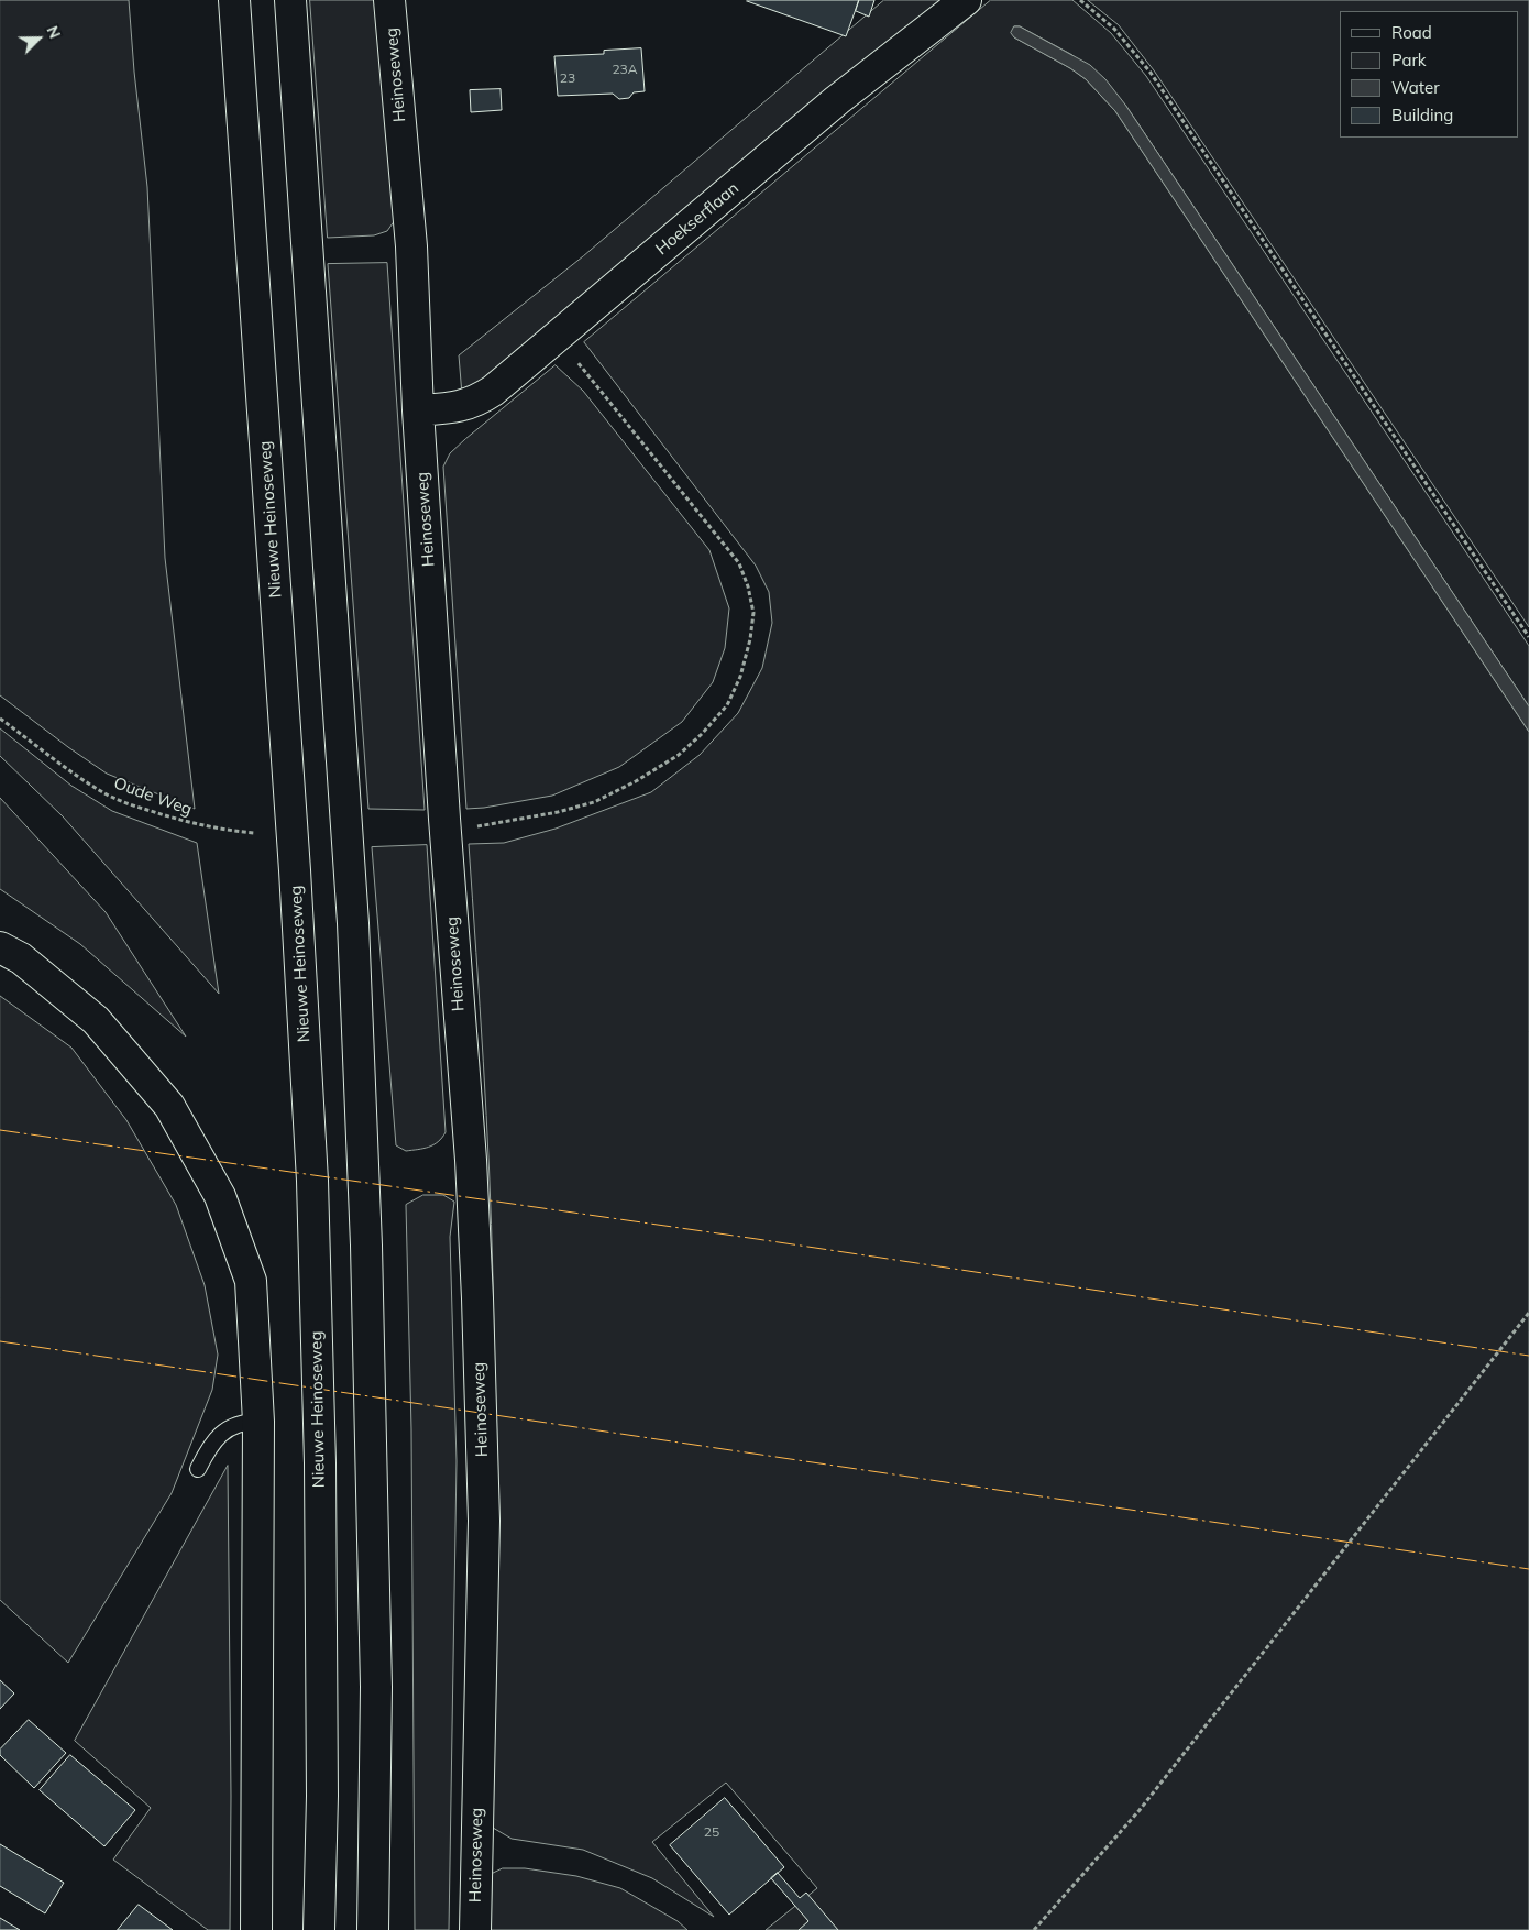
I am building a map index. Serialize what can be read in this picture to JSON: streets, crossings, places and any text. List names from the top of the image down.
{
  "streets": {
    "main road": ["Heinoseweg", "Hoekserflaan", "Nieuwe Heinoseweg"],
    "path": ["Oude Weg"]
  },
  "crossings": [
    ["Heinoseweg", "Hoekserflaan"]
  ],
  "house_numbers": ["23A", "23", "25"],
  "legend": [
    "Road",
    "Park",
    "Water",
    "Building"
  ],
  "north": "top right"
}
